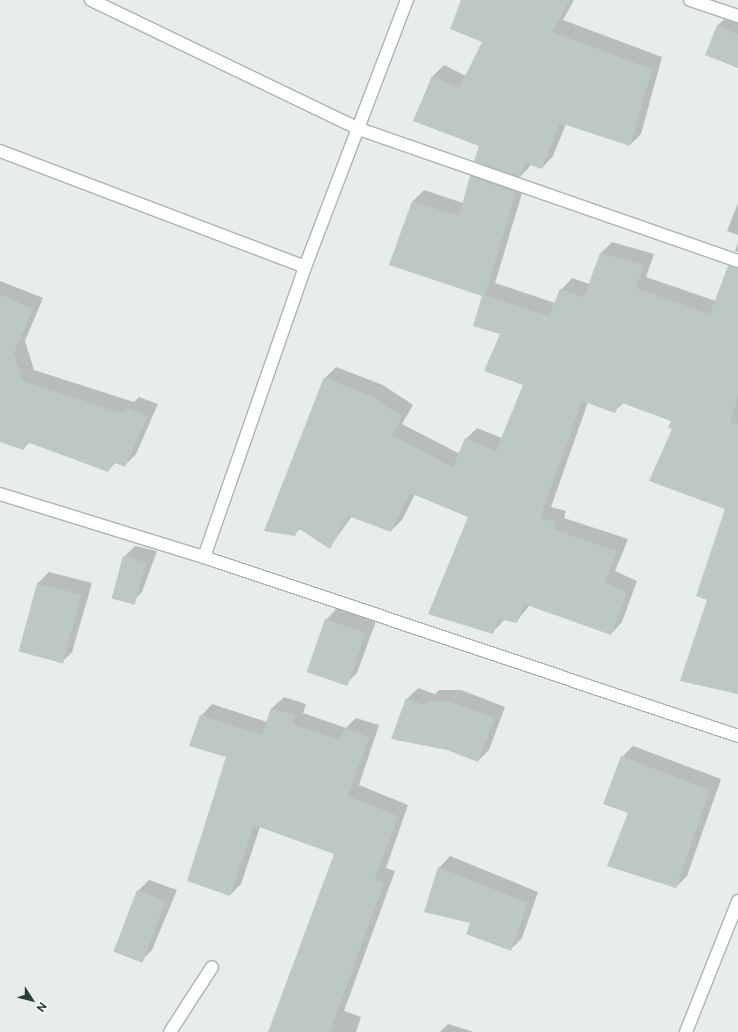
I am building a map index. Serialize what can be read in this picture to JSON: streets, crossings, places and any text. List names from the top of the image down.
{
  "north": "bottom right"
}
